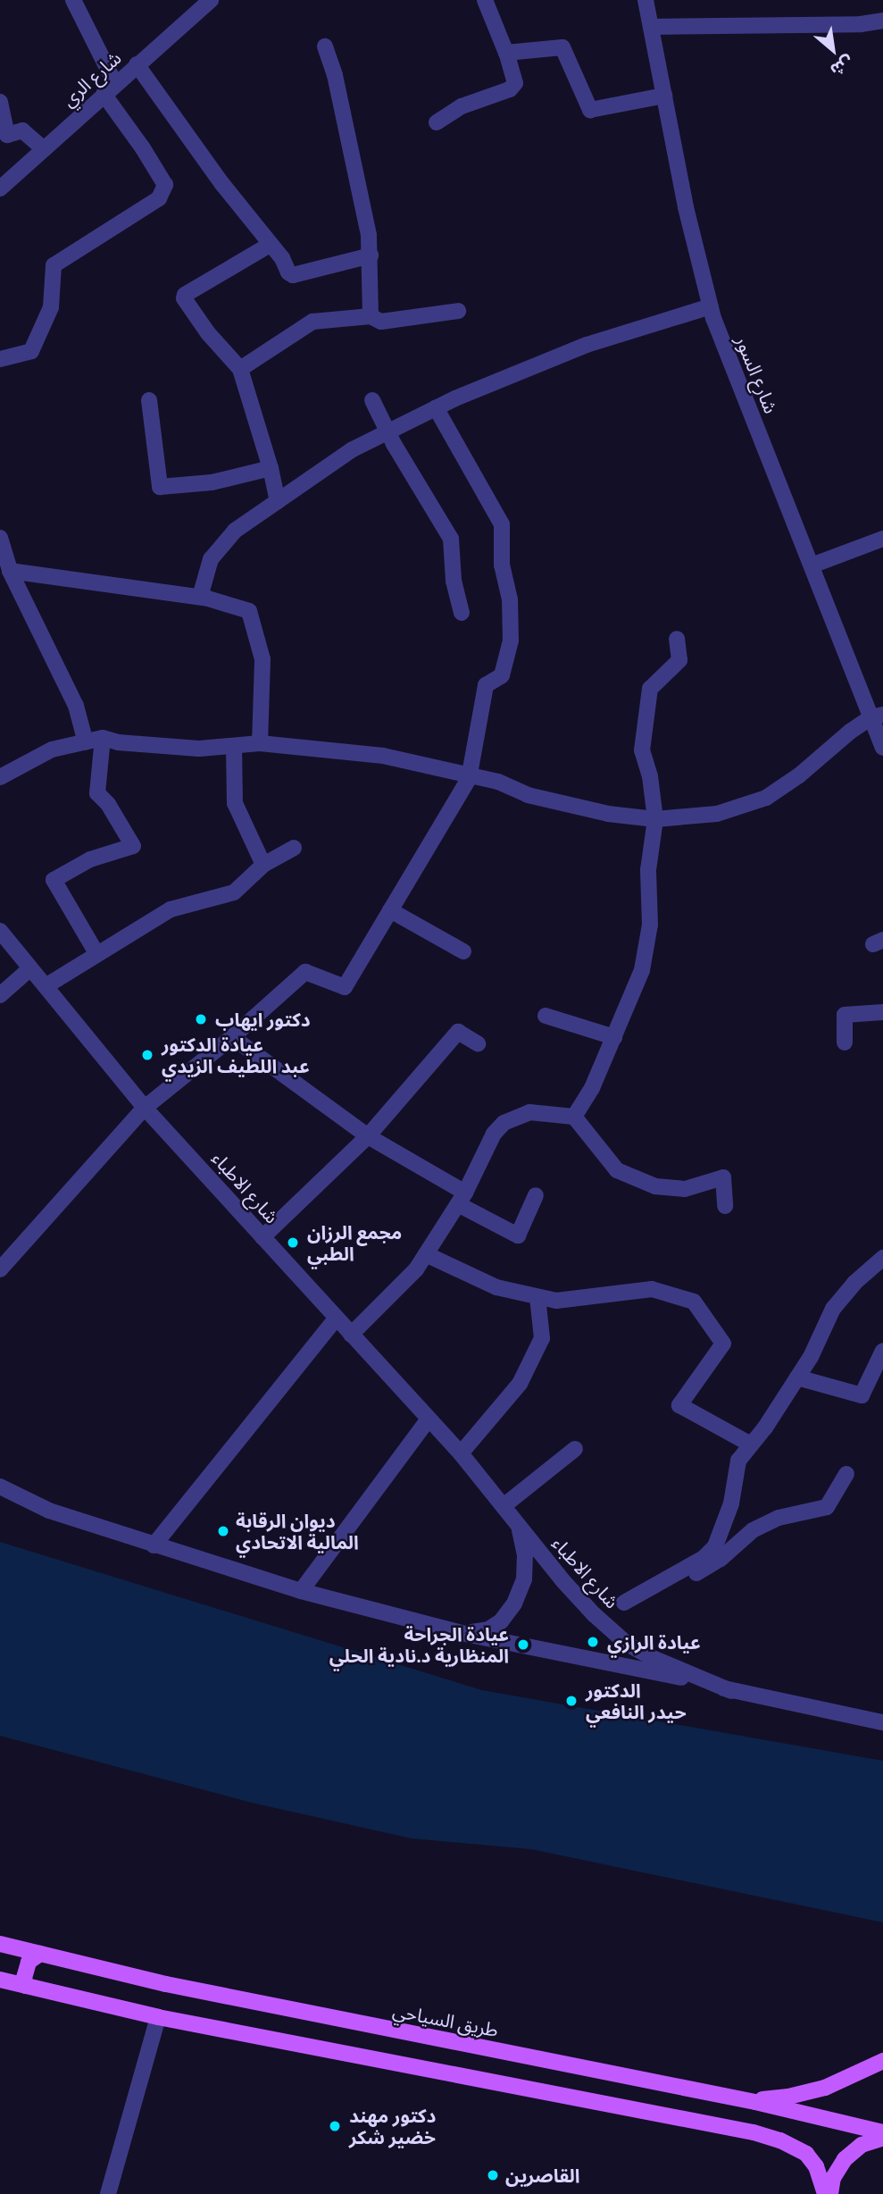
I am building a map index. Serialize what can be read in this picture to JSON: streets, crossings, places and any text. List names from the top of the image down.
{
  "streets": {
    "main road": ["طريق السياحي"],
    "street": ["شارع الري", "شارع السور", "شارع الاطباء"]
  },
  "places": [
    "دكتور ايهاب",
    "عيادة الدكتور عبد اللطيف الزيدي",
    "مجمع الرزان الطبي",
    "ديوان الرقابة المالية الاتحادي",
    "عيادة الرازي",
    "عيادة الجراحة المنظارية د.نادية الحلي",
    "الدكتور حيدر النافعي",
    "دكتور مهند خضير شكر",
    "القاصرين"
  ],
  "north": "bottom right"
}
